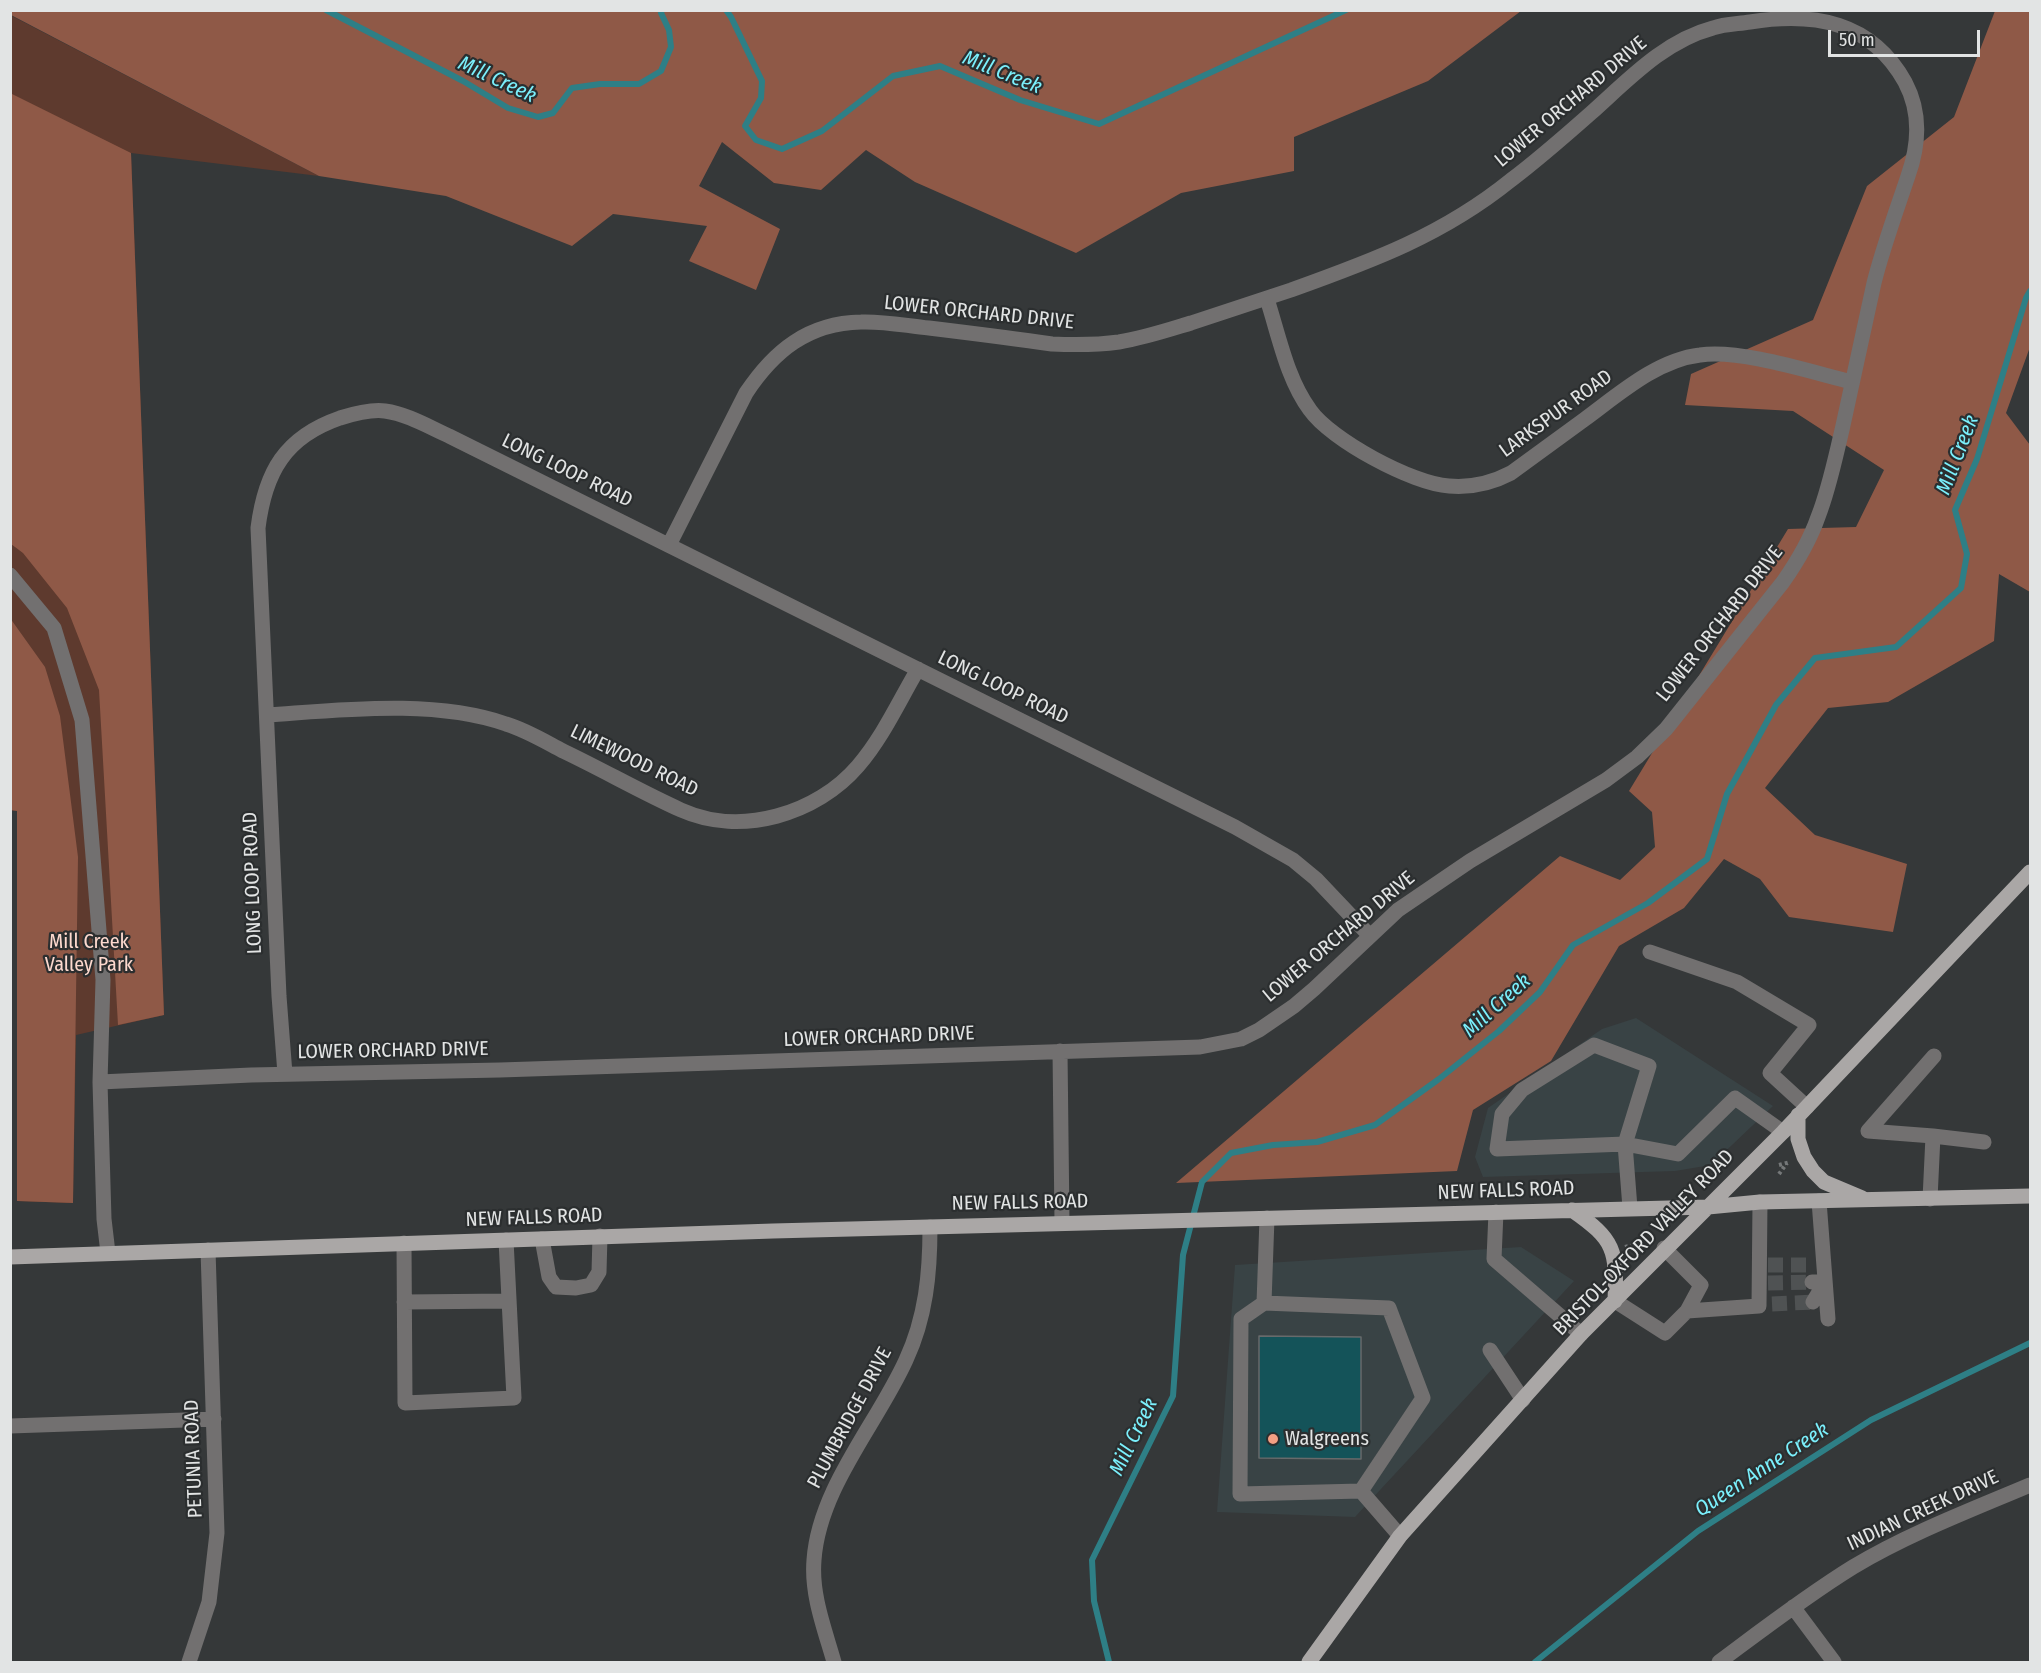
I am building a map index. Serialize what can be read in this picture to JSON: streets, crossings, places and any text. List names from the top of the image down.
{
  "streets": {
    "main road": ["NEW FALLS ROAD", "BRISTOL-OXFORD VALLEY ROAD"],
    "street": [
      "LOWER ORCHARD DRIVE",
      "LARKSPUR ROAD",
      "LONG LOOP ROAD",
      "LIMEWOOD ROAD",
      "PLUMBRIDGE DRIVE",
      "PETUNIA ROAD",
      "INDIAN CREEK DRIVE"
    ]
  },
  "crossings": [
    ["LOWER ORCHARD DRIVE", "LARKSPUR ROAD"],
    ["LOWER ORCHARD DRIVE", "LONG LOOP ROAD"],
    ["LONG LOOP ROAD", "LIMEWOOD ROAD"],
    ["NEW FALLS ROAD", "BRISTOL-OXFORD VALLEY ROAD"],
    ["NEW FALLS ROAD", "PLUMBRIDGE DRIVE"],
    ["NEW FALLS ROAD", "PETUNIA ROAD"]
  ],
  "water": ["Mill Creek", "Queen Anne Creek"],
  "parks": ["Mill Creek Valley Park"],
  "places": ["Walgreens"],
  "scale_bar": "50 m"
}
